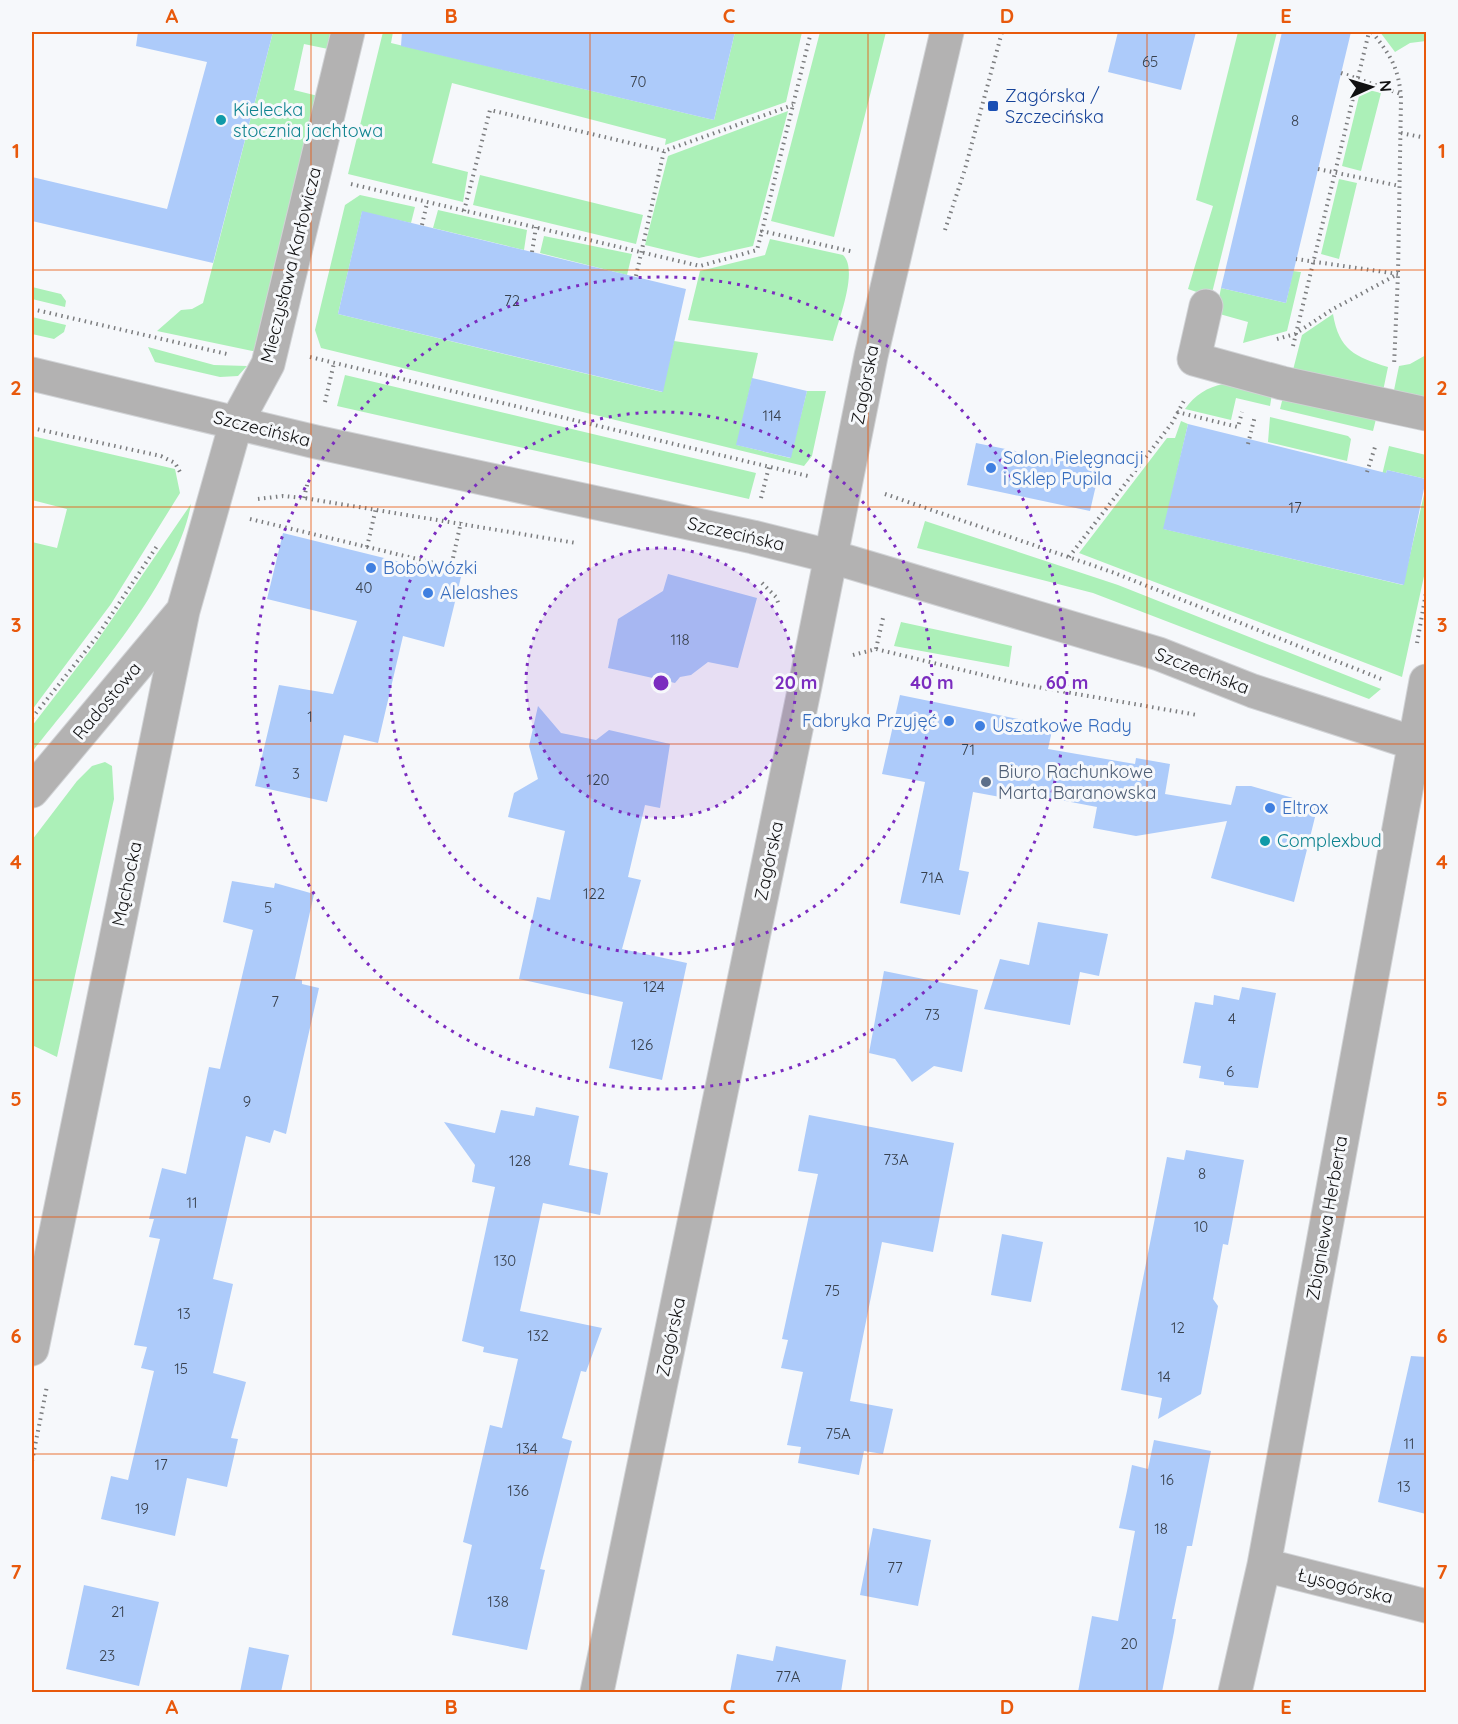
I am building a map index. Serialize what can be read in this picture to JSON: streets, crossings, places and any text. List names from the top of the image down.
{
  "streets": {
    "street": [
      "Mieczysława Karłowicza",
      "Zagórska",
      "Szczecińska",
      "Radostowa",
      "Mąchocka",
      "Zbigniewa Herberta",
      "Łysogórska"
    ]
  },
  "crossings": [
    ["Mieczysława Karłowicza", "Szczecińska"],
    ["Mieczysława Karłowicza", "Mąchocka"],
    ["Zagórska", "Szczecińska"],
    ["Szczecińska", "Mąchocka"],
    ["Szczecińska", "Zbigniewa Herberta"],
    ["Radostowa", "Mąchocka"],
    ["Zbigniewa Herberta", "Łysogórska"]
  ],
  "places": {
    "transit": ["Zagórska / Szczecińska"],
    "other": [
      "Kielecka stocznia jachtowa",
      "Salon Pielęgnacji i Sklep Pupila",
      "BoboWózki",
      "Alelashes",
      "Fabryka Przyjęć",
      "Uszatkowe Rady",
      "Biuro Rachunkowe Marta Baranowska",
      "Eltrox",
      "Complexbud"
    ]
  },
  "house_numbers": [
    "65",
    "70",
    "8",
    "72",
    "114",
    "17",
    "40",
    "118",
    "1",
    "71",
    "3",
    "120",
    "71A",
    "122",
    "5",
    "124",
    "7",
    "73",
    "4",
    "126",
    "6",
    "9",
    "73A",
    "128",
    "8",
    "11",
    "10",
    "130",
    "75",
    "13",
    "12",
    "132",
    "15",
    "14",
    "75A",
    "11",
    "134",
    "17",
    "16",
    "13",
    "136",
    "19",
    "18",
    "77",
    "138",
    "21",
    "20",
    "23",
    "77A"
  ],
  "north": "right",
  "grid": {
    "columns": [
      "A",
      "B",
      "C",
      "D",
      "E"
    ],
    "rows": [
      "1",
      "2",
      "3",
      "4",
      "5",
      "6",
      "7"
    ]
  },
  "rings": ["20 m", "40 m", "60 m"]
}
